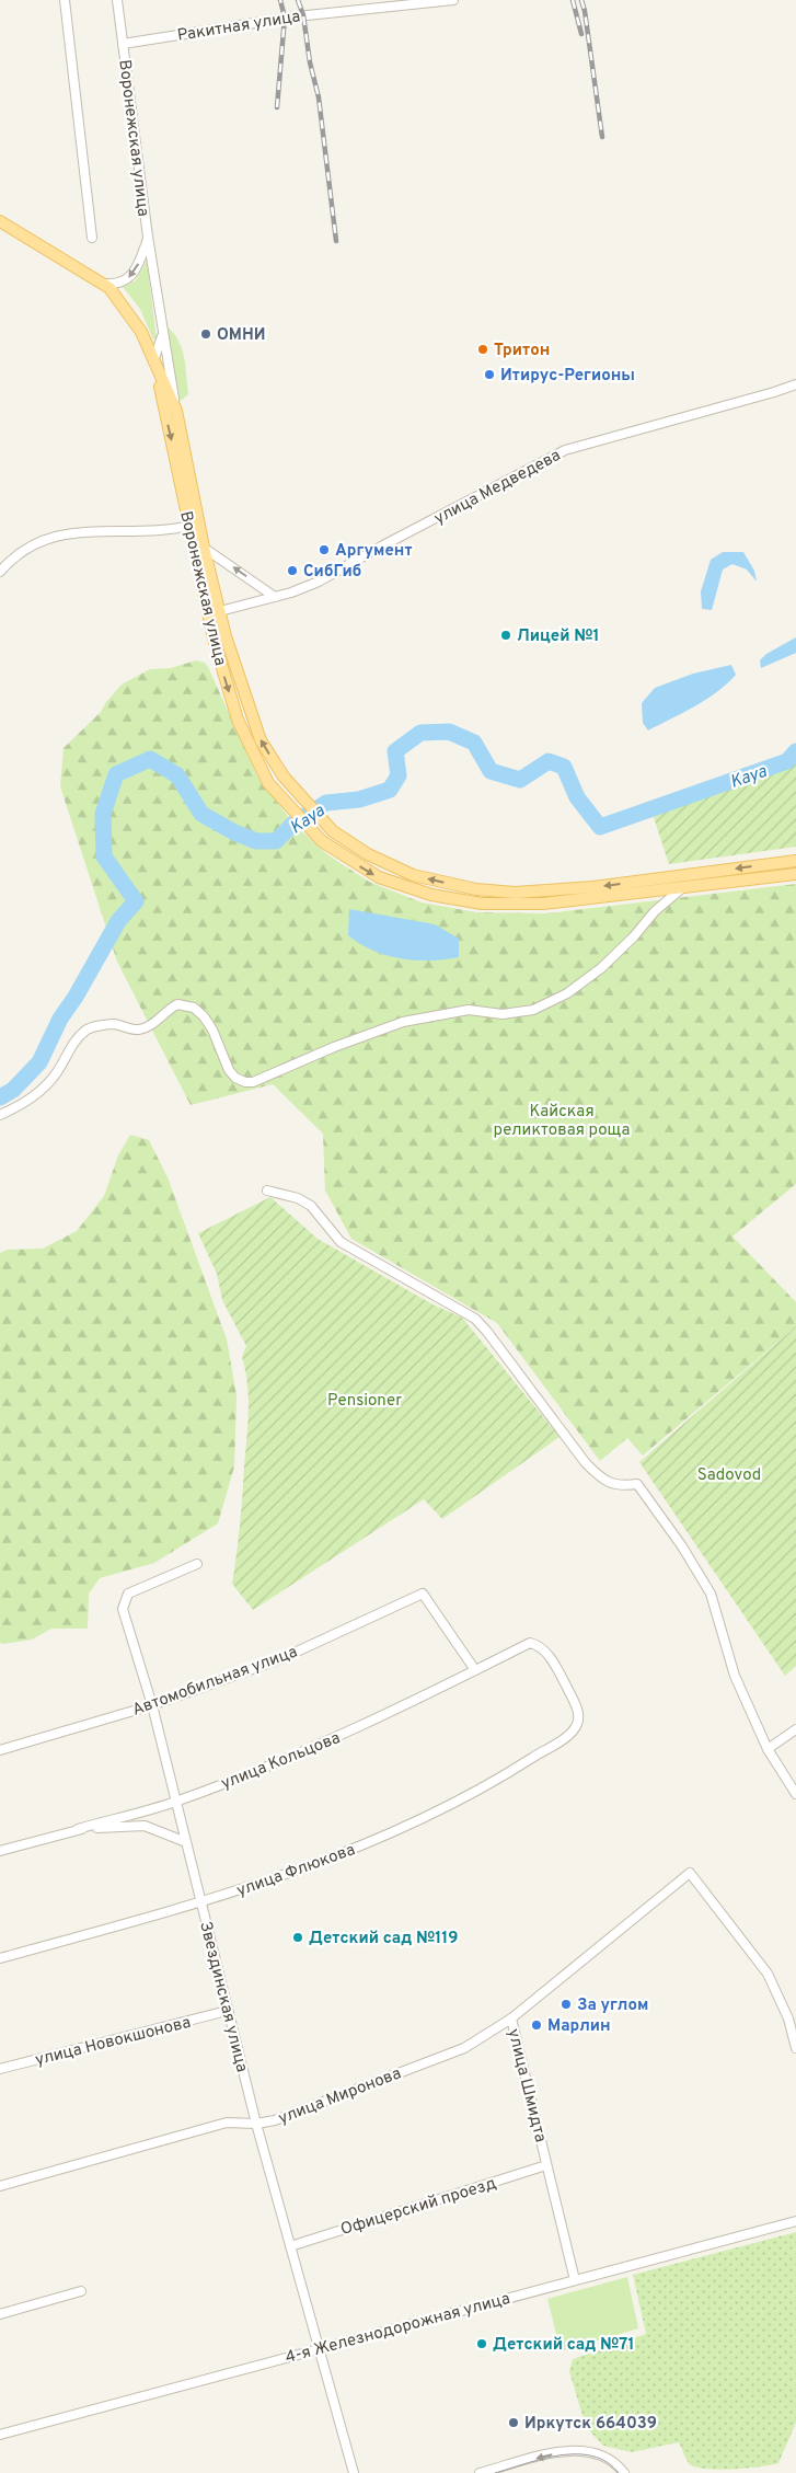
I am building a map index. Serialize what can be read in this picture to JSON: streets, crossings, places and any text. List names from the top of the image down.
{
  "streets": {
    "main road": ["Воронежская улица"],
    "street": [
      "Ракитная улица",
      "улица Медведева",
      "Автомобильная улица",
      "улица Кольцова",
      "улица Флюкова",
      "Звездинская улица",
      "улица Новокшонова",
      "улица Шмидта",
      "улица Миронова",
      "Офицерский проезд",
      "4-я Железнодорожная улица"
    ]
  },
  "crossings": [
    ["Ракитная улица", "Воронежская улица"],
    ["Воронежская улица", "улица Медведева"],
    ["Автомобильная улица", "улица Кольцова"],
    ["Автомобильная улица", "Звездинская улица"],
    ["улица Кольцова", "улица Флюкова"],
    ["улица Кольцова", "Звездинская улица"],
    ["улица Флюкова", "Звездинская улица"],
    ["Звездинская улица", "улица Новокшонова"],
    ["Звездинская улица", "улица Миронова"],
    ["Звездинская улица", "Офицерский проезд"],
    ["Звездинская улица", "4-я Железнодорожная улица"],
    ["улица Шмидта", "улица Миронова"],
    ["улица Шмидта", "Офицерский проезд"],
    ["улица Шмидта", "4-я Железнодорожная улица"]
  ],
  "water": ["Kaya"],
  "parks": ["Кайская реликтовая роща", "Pensioner", "Sadovod"],
  "places": [
    "ОМНИ",
    "Тритон",
    "Итирус-Регионы",
    "Аргумент",
    "СибГиб",
    "Лицей №1",
    "Детский сад №119",
    "За углом",
    "Марлин",
    "Детский сад №71",
    "Иркутск 664039"
  ]
}
